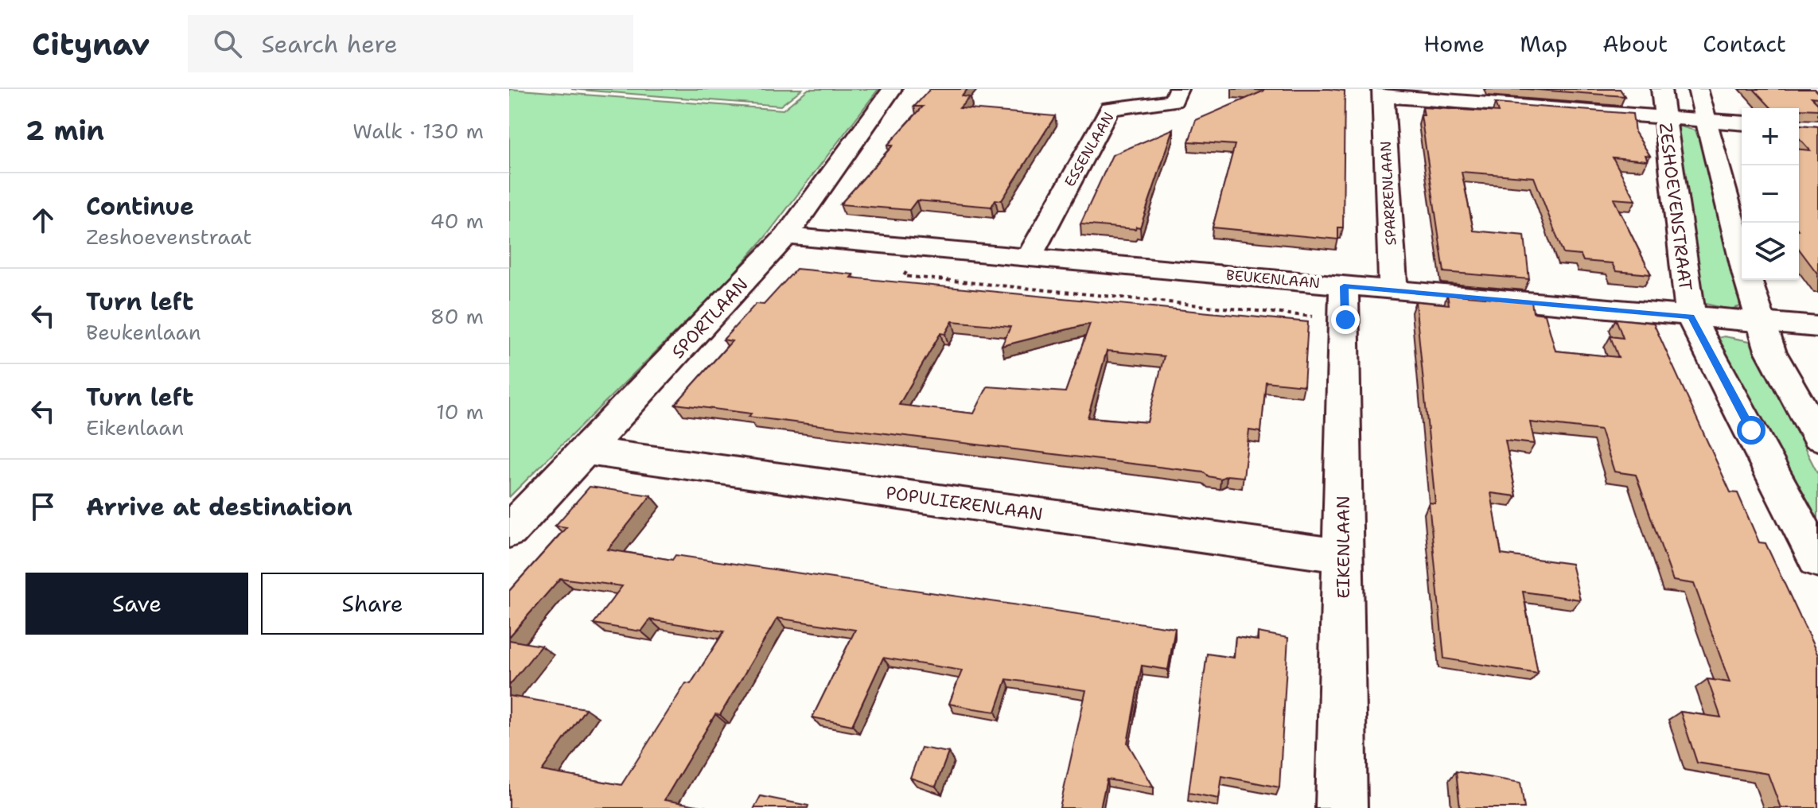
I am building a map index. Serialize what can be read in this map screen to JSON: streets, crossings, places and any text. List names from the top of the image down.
{
  "streets": {
    "street": [
      "ESSENLAAN",
      "SPARRENLAAN",
      "ZESHOEVENSTRAAT",
      "BEUKENLAAN",
      "SPORTLAAN",
      "POPULIERENLAAN",
      "EIKENLAAN"
    ]
  },
  "crossings": [
    ["ESSENLAAN", "BEUKENLAAN"],
    ["SPARRENLAAN", "BEUKENLAAN"],
    ["ZESHOEVENSTRAAT", "BEUKENLAAN"],
    ["BEUKENLAAN", "SPORTLAAN"],
    ["BEUKENLAAN", "EIKENLAAN"],
    ["SPORTLAAN", "POPULIERENLAAN"],
    ["POPULIERENLAAN", "EIKENLAAN"]
  ],
  "page": {
    "header": "Citynav",
    "search": "Search here",
    "nav": [
      "Home",
      "Map",
      "About",
      "Contact"
    ],
    "heading": ["2 min", "Walk · 130 m"],
    "map_buttons": ["+", "−"],
    "list": [
      ["Continue", "Zeshoevenstraat", "40 m"],
      ["Turn left", "Beukenlaan", "80 m"],
      ["Turn left", "Eikenlaan", "10 m"],
      "Arrive at destination"
    ],
    "buttons": ["Save", "Share"]
  }
}
